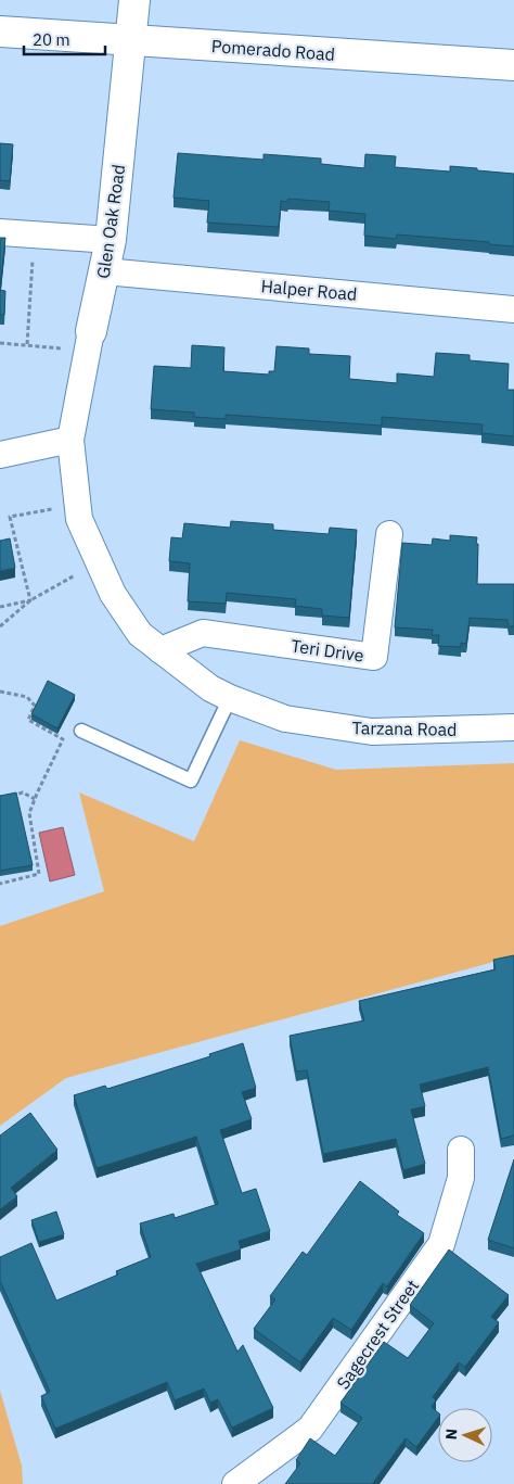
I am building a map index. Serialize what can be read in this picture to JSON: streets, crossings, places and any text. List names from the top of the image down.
{
  "streets": {
    "main road": ["Pomerado Road", "Glen Oak Road"],
    "street": [
      "Halper Road",
      "Teri Drive",
      "Tarzana Road",
      "Sagecrest Street"
    ]
  },
  "crossings": [
    ["Pomerado Road", "Glen Oak Road"],
    ["Glen Oak Road", "Halper Road"],
    ["Glen Oak Road", "Tarzana Road"],
    ["Teri Drive", "Tarzana Road"]
  ],
  "scale_bar": "20 m",
  "north": "left"
}
